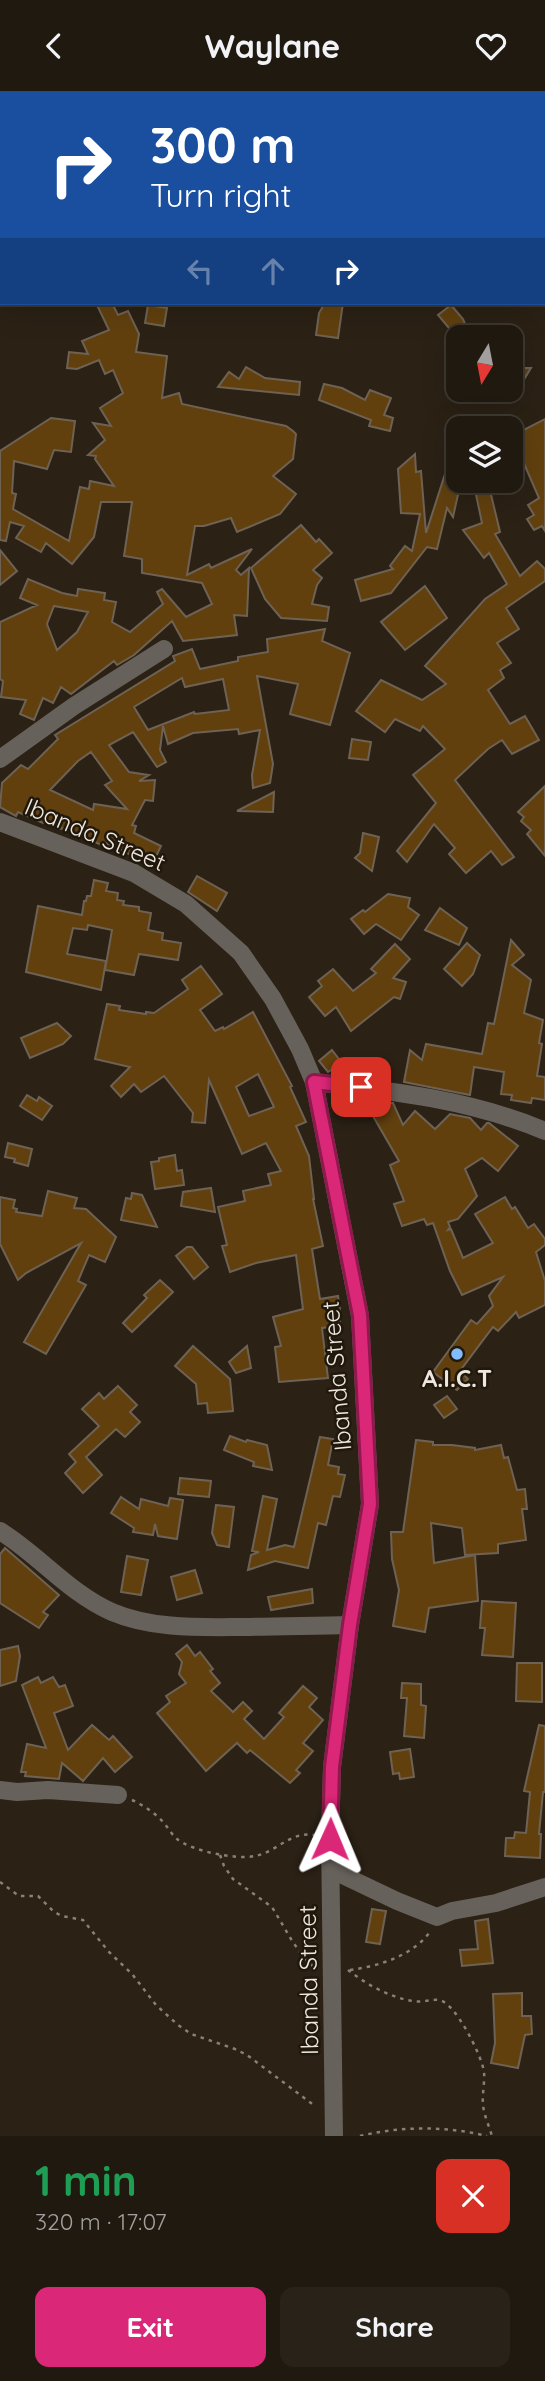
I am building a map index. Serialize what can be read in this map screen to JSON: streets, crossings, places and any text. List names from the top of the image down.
{
  "streets": {
    "street": ["Ibanda Street"]
  },
  "places": ["A.I.C.T"],
  "north": "bottom",
  "page": {
    "header": "Waylane",
    "turn": ["300 m", "Turn right"],
    "heading": ["1 min", "320 m · 17:07"],
    "buttons": ["Exit", "Share"]
  }
}
